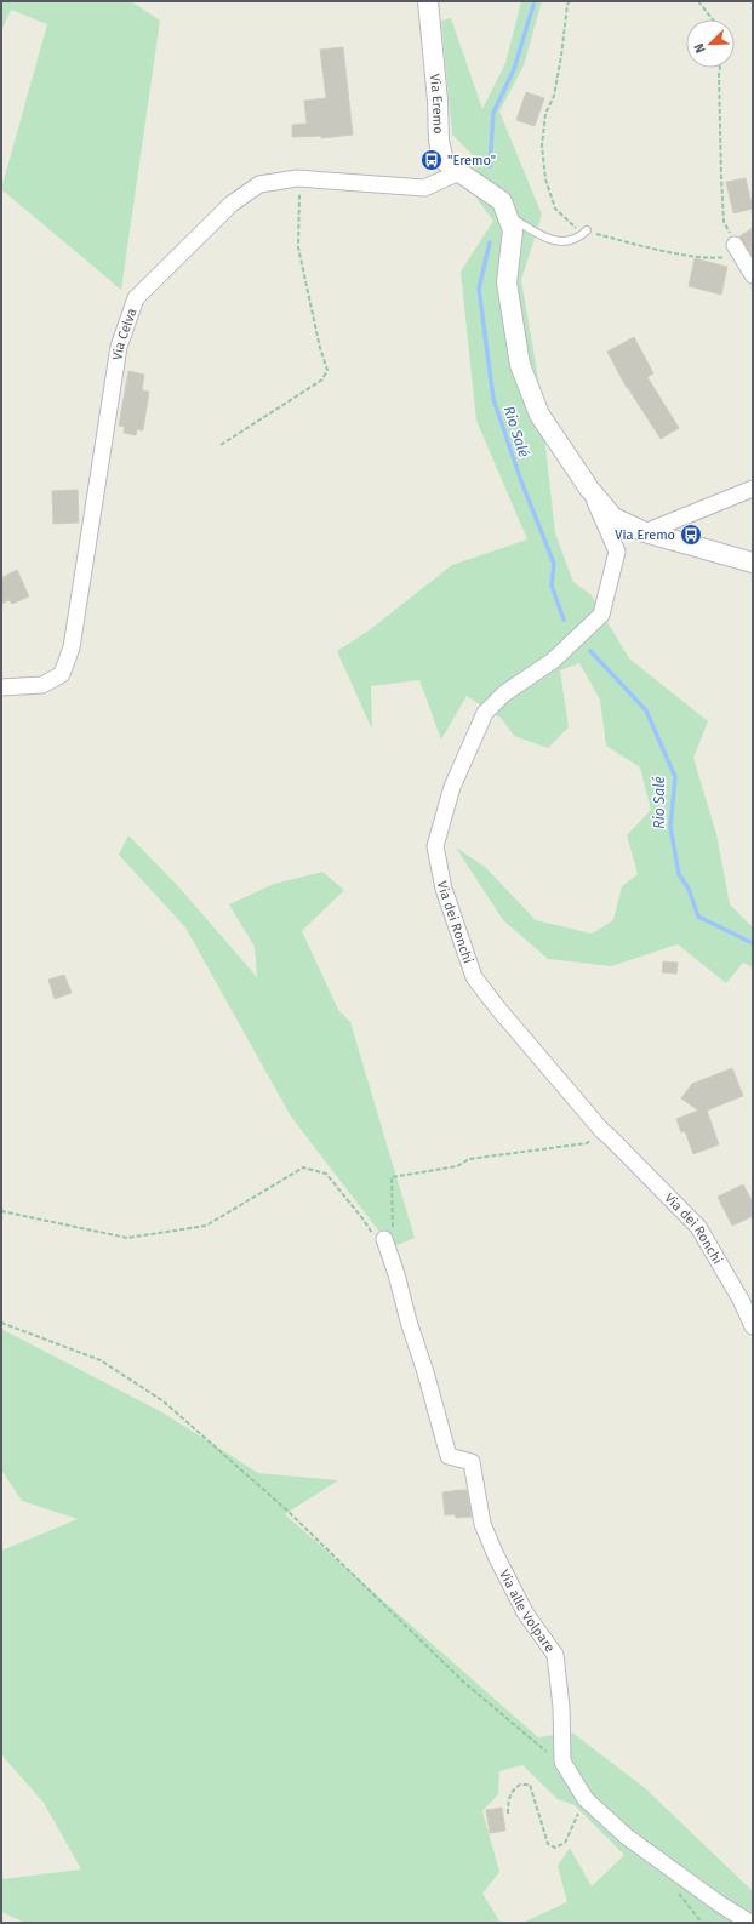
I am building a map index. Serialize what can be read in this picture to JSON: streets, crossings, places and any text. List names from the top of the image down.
{
  "streets": {
    "street": [
      "Via Eremo",
      "Via Celva",
      "Via dei Ronchi",
      "Via alle Volpare"
    ]
  },
  "crossings": [
    ["Via Eremo", "Via Celva"],
    ["Via Eremo", "Via dei Ronchi"]
  ],
  "water": ["Rio Salé"],
  "places": {
    "bus stop": ["\"Eremo\"", "Via Eremo"]
  },
  "north": "bottom left"
}
